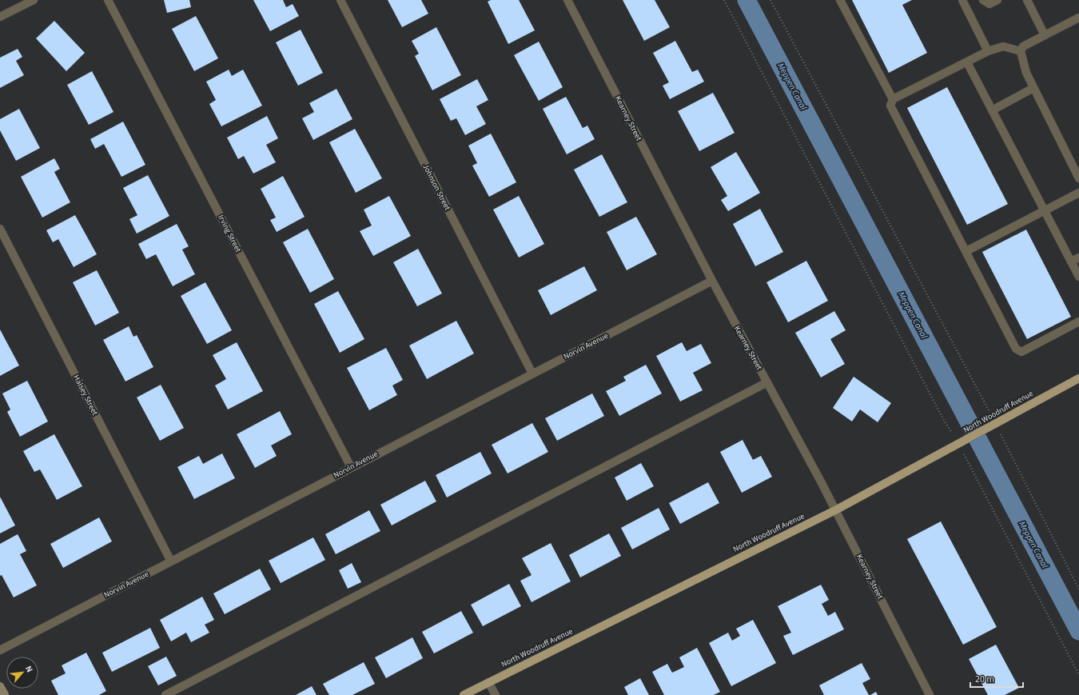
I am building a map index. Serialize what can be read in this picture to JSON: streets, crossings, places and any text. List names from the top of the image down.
{
  "streets": {
    "main road": ["North Woodruff Avenue"],
    "street": [
      "Kearney Street",
      "Johnson Street",
      "Irving Street",
      "Norvin Avenue",
      "Halsey Street"
    ]
  },
  "crossings": [
    ["Kearney Street", "Norvin Avenue"],
    ["Kearney Street", "North Woodruff Avenue"],
    ["Johnson Street", "Norvin Avenue"],
    ["Irving Street", "Norvin Avenue"],
    ["Norvin Avenue", "Halsey Street"]
  ],
  "water": ["Meppen Canal"],
  "scale_bar": "20 m",
  "north": "top right"
}
